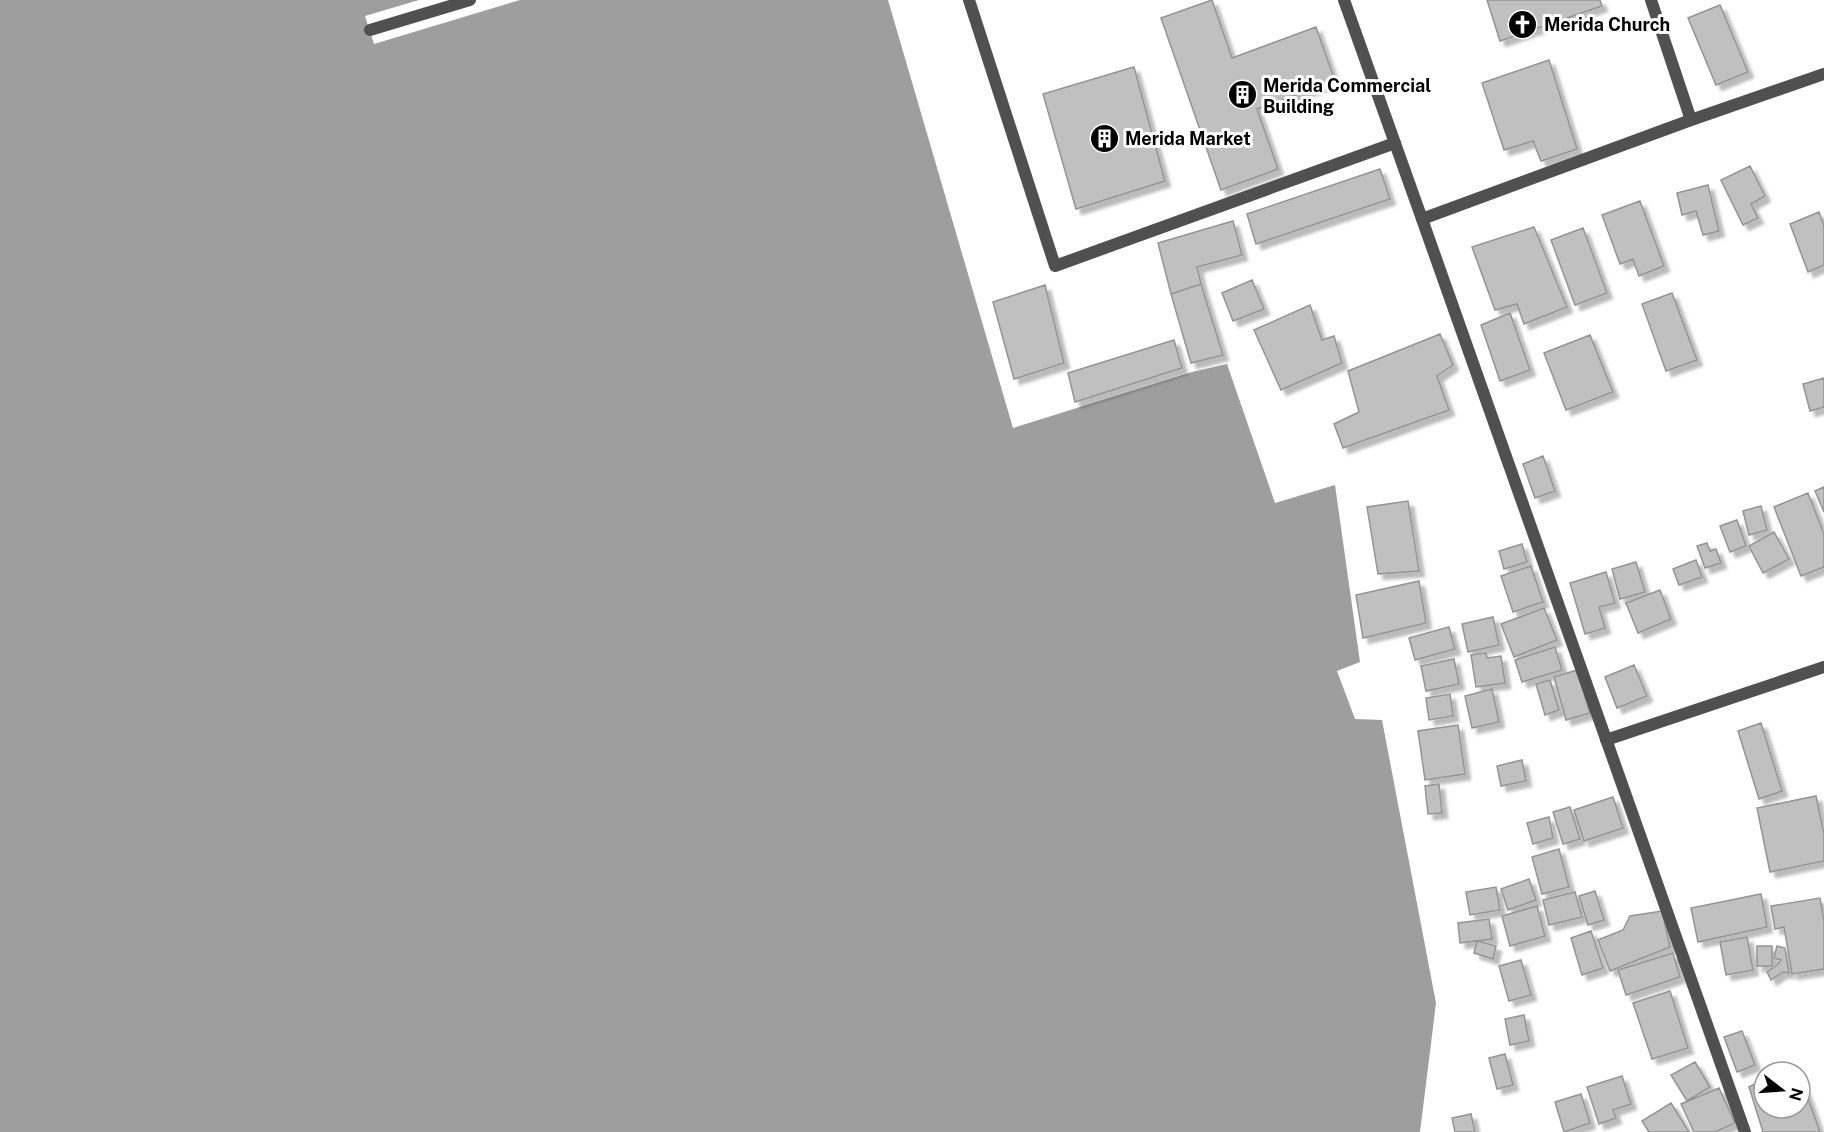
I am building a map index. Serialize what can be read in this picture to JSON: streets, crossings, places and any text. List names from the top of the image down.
{
  "places": {
    "church": ["Merida Church"],
    "building": ["Merida Commercial Building", "Merida Market"]
  },
  "north": "right"
}
